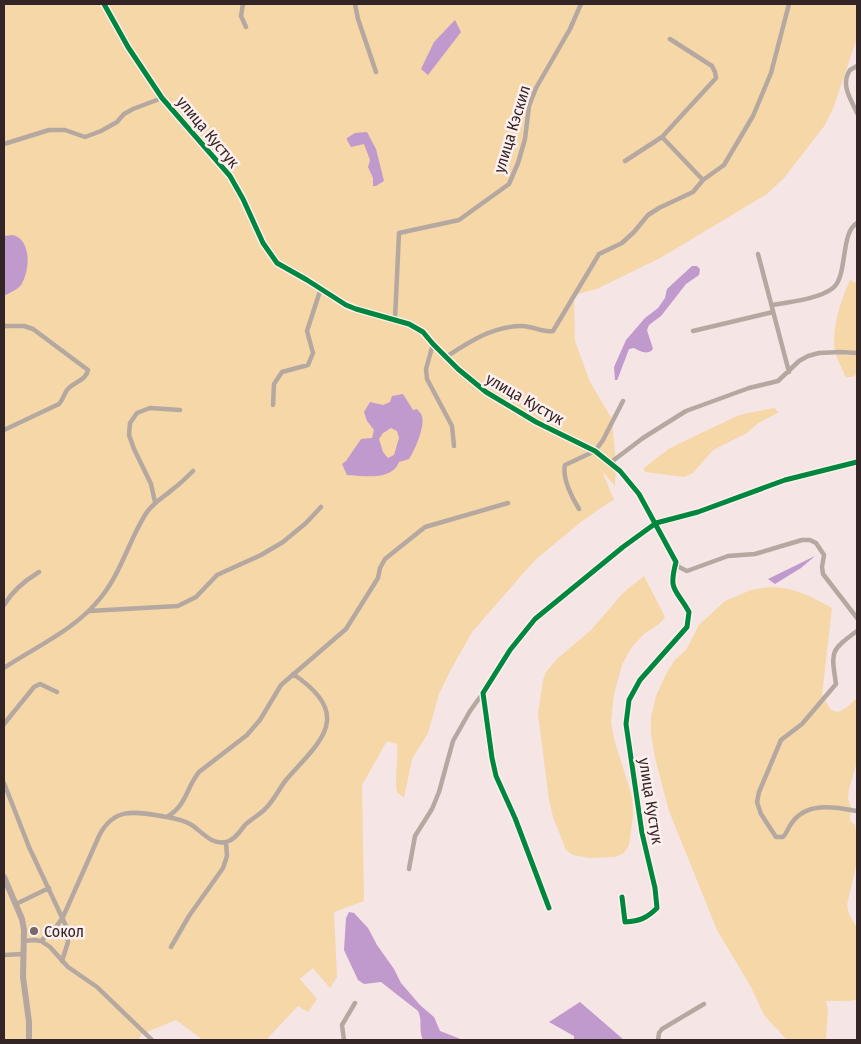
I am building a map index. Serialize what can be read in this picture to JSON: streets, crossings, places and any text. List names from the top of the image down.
{
  "streets": {
    "street": ["улица Кэскил", "улица Кустук"]
  },
  "crossings": [
    ["улица Кэскил", "улица Кустук"]
  ],
  "places": ["Сокол"]
}
